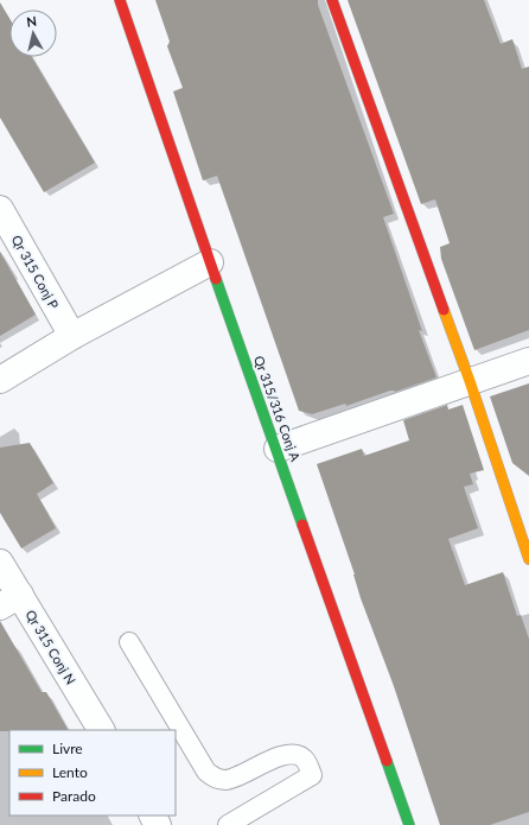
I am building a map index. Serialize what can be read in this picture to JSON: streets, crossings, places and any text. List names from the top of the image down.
{
  "streets": {
    "street": ["Qr 315 Conj P", "Qr 315/316 Conj A", "Qr 315 Conj N"]
  },
  "legend": ["Livre", "Lento", "Parado"],
  "north": "top"
}
